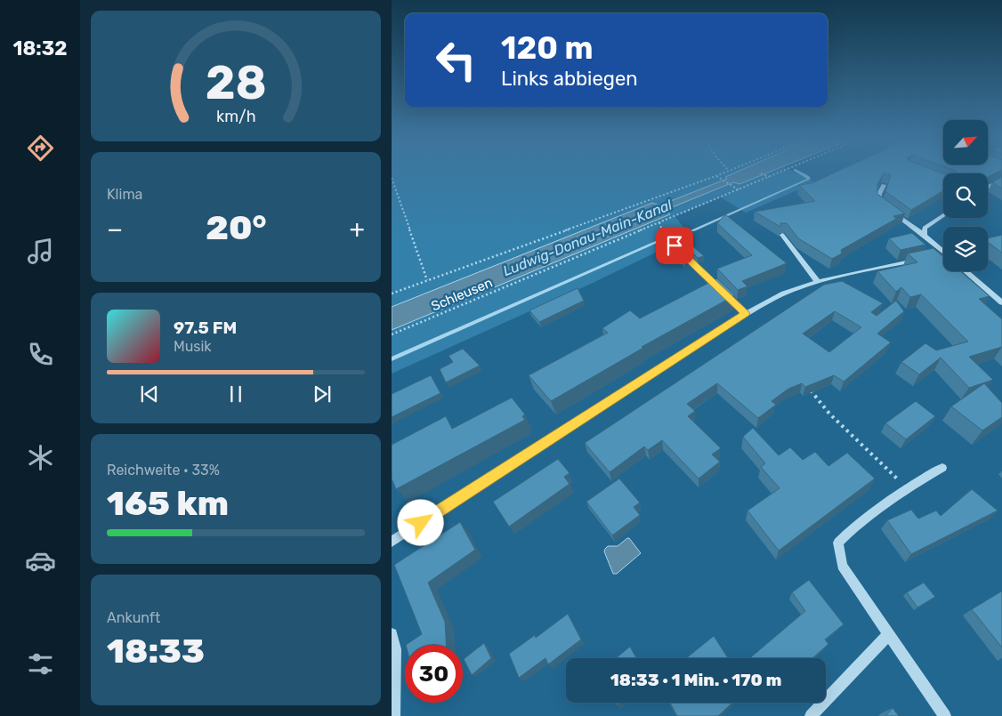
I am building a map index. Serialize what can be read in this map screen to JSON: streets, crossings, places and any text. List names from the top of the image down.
{
  "streets": {
    "path": ["Schleusen"]
  },
  "water": ["Ludwig-Donau-Main-Kanal"],
  "north": "top right",
  "page": {
    "tabs": "18:32",
    "turn": ["120 m", "Links abbiegen"],
    "tile": [
      "Klima",
      ["Reichweite · 33%", "165 km"],
      ["Ankunft", "18:33"]
    ],
    "heat": ["−", "20°", "+"],
    "song": ["97.5 FM", "Musik"],
    "limit": "30",
    "trip": "18:33 · 1 Min. · 170 m",
    "gauge": ["28", "km/h"]
  }
}
